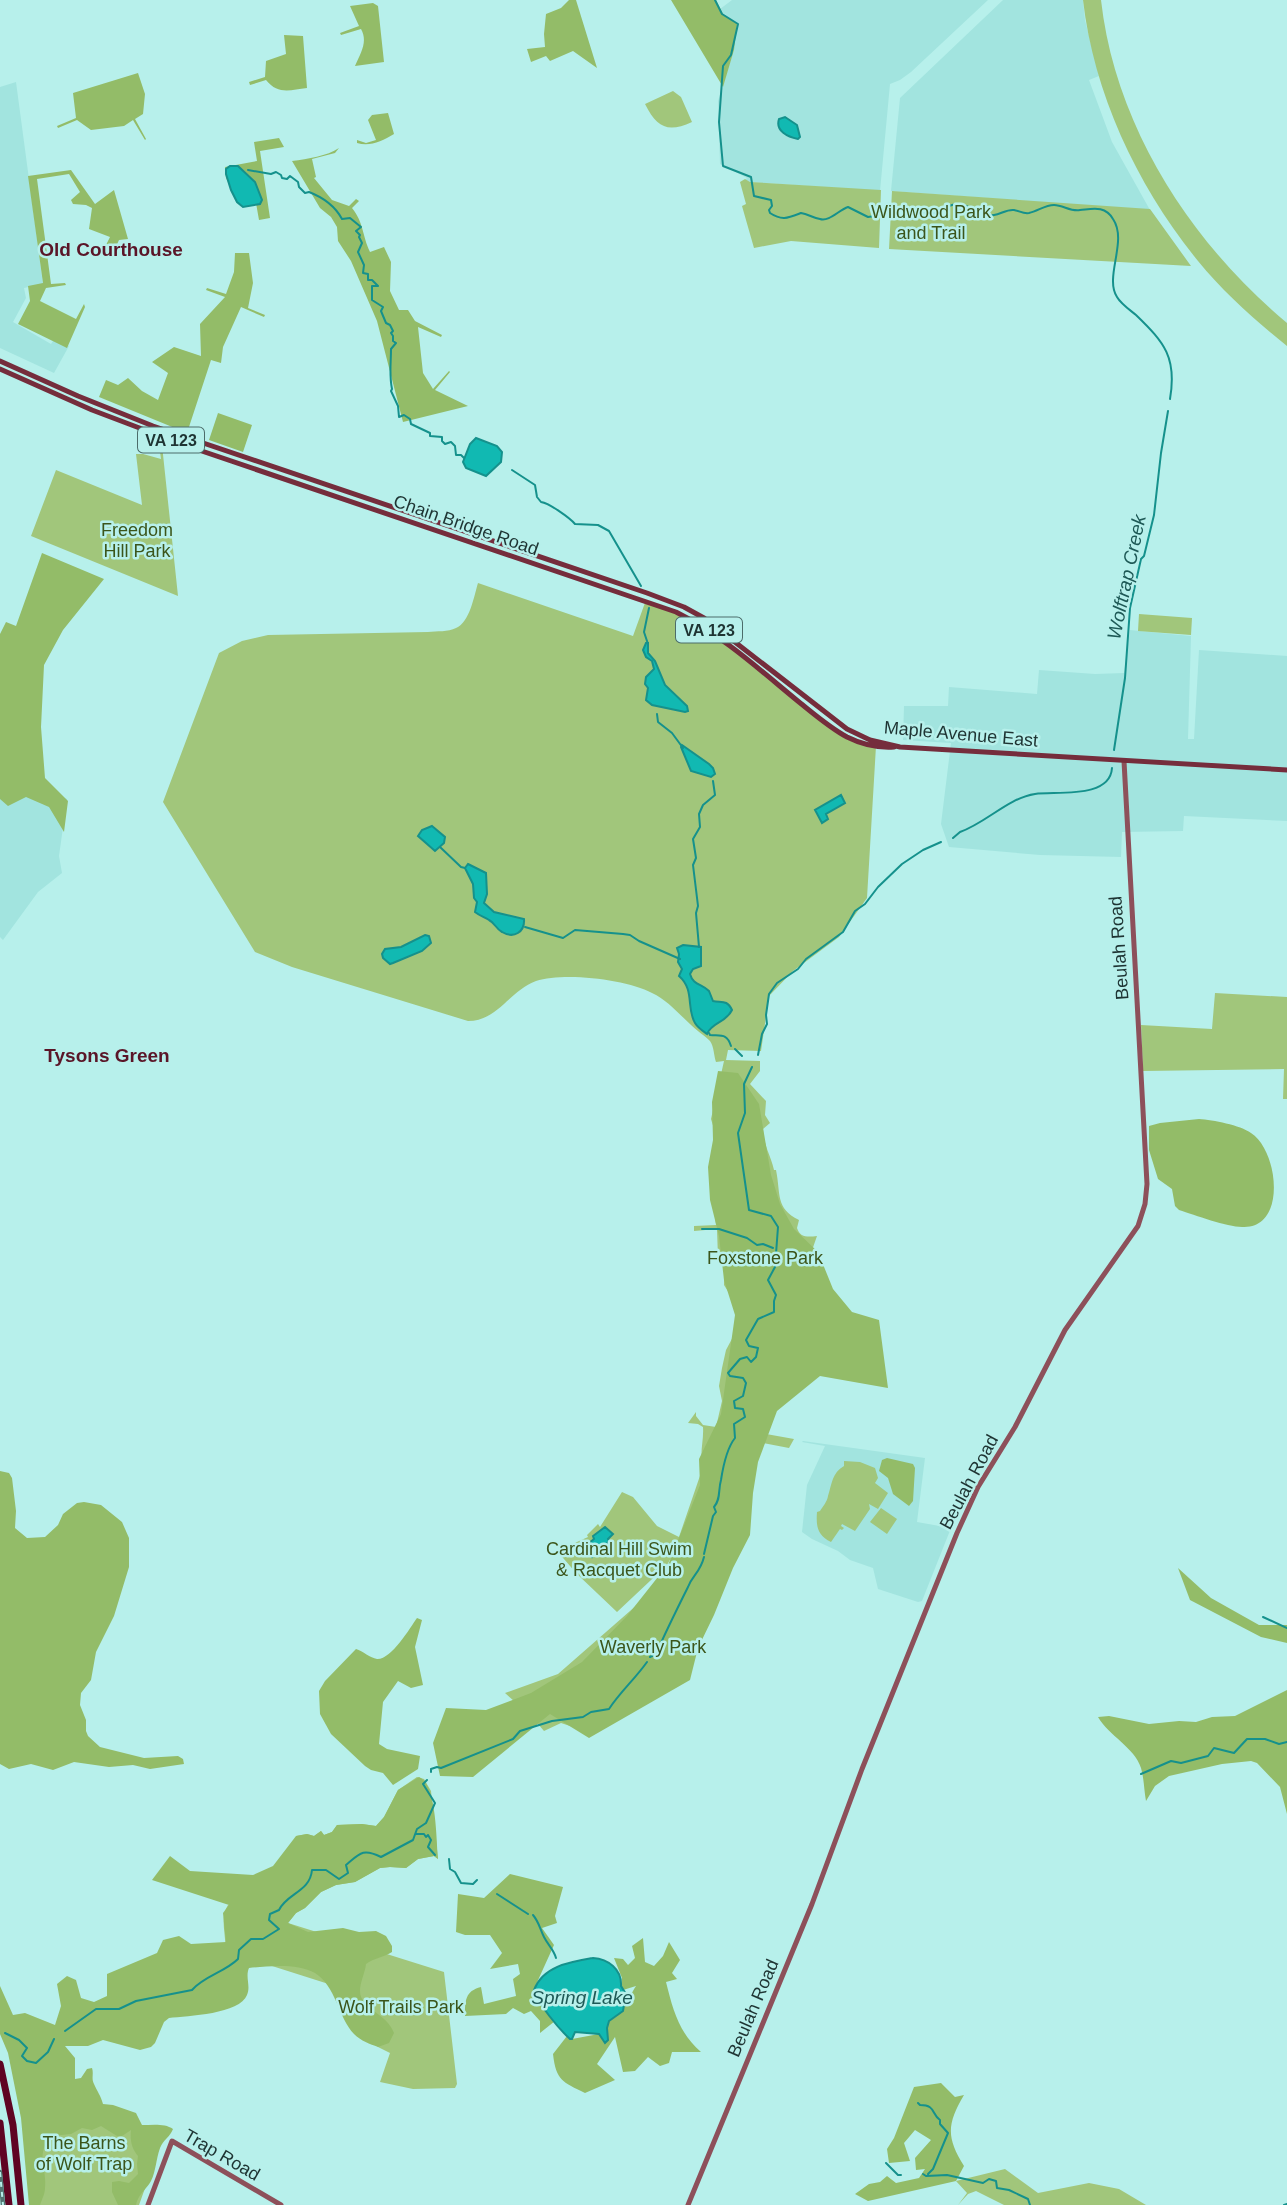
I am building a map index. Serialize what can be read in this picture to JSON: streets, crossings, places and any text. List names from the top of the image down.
{
  "streets": {
    "main road": [
      "VA 123",
      "Chain Bridge Road",
      "Maple Avenue East",
      "Beulah Road",
      "Trap Road"
    ]
  },
  "crossings": [
    ["Chain Bridge Road", "Maple Avenue East"],
    ["Maple Avenue East", "Beulah Road"]
  ],
  "districts": ["Old Courthouse", "Tysons Green"],
  "water": ["Wolftrap Creek", "Spring Lake"],
  "parks": [
    "Wildwood Park and Trail",
    "Freedom Hill Park",
    "Foxstone Park",
    "Cardinal Hill Swim & Racquet Club",
    "Waverly Park",
    "Wolf Trails Park",
    "The Barns of Wolf Trap"
  ]
}
